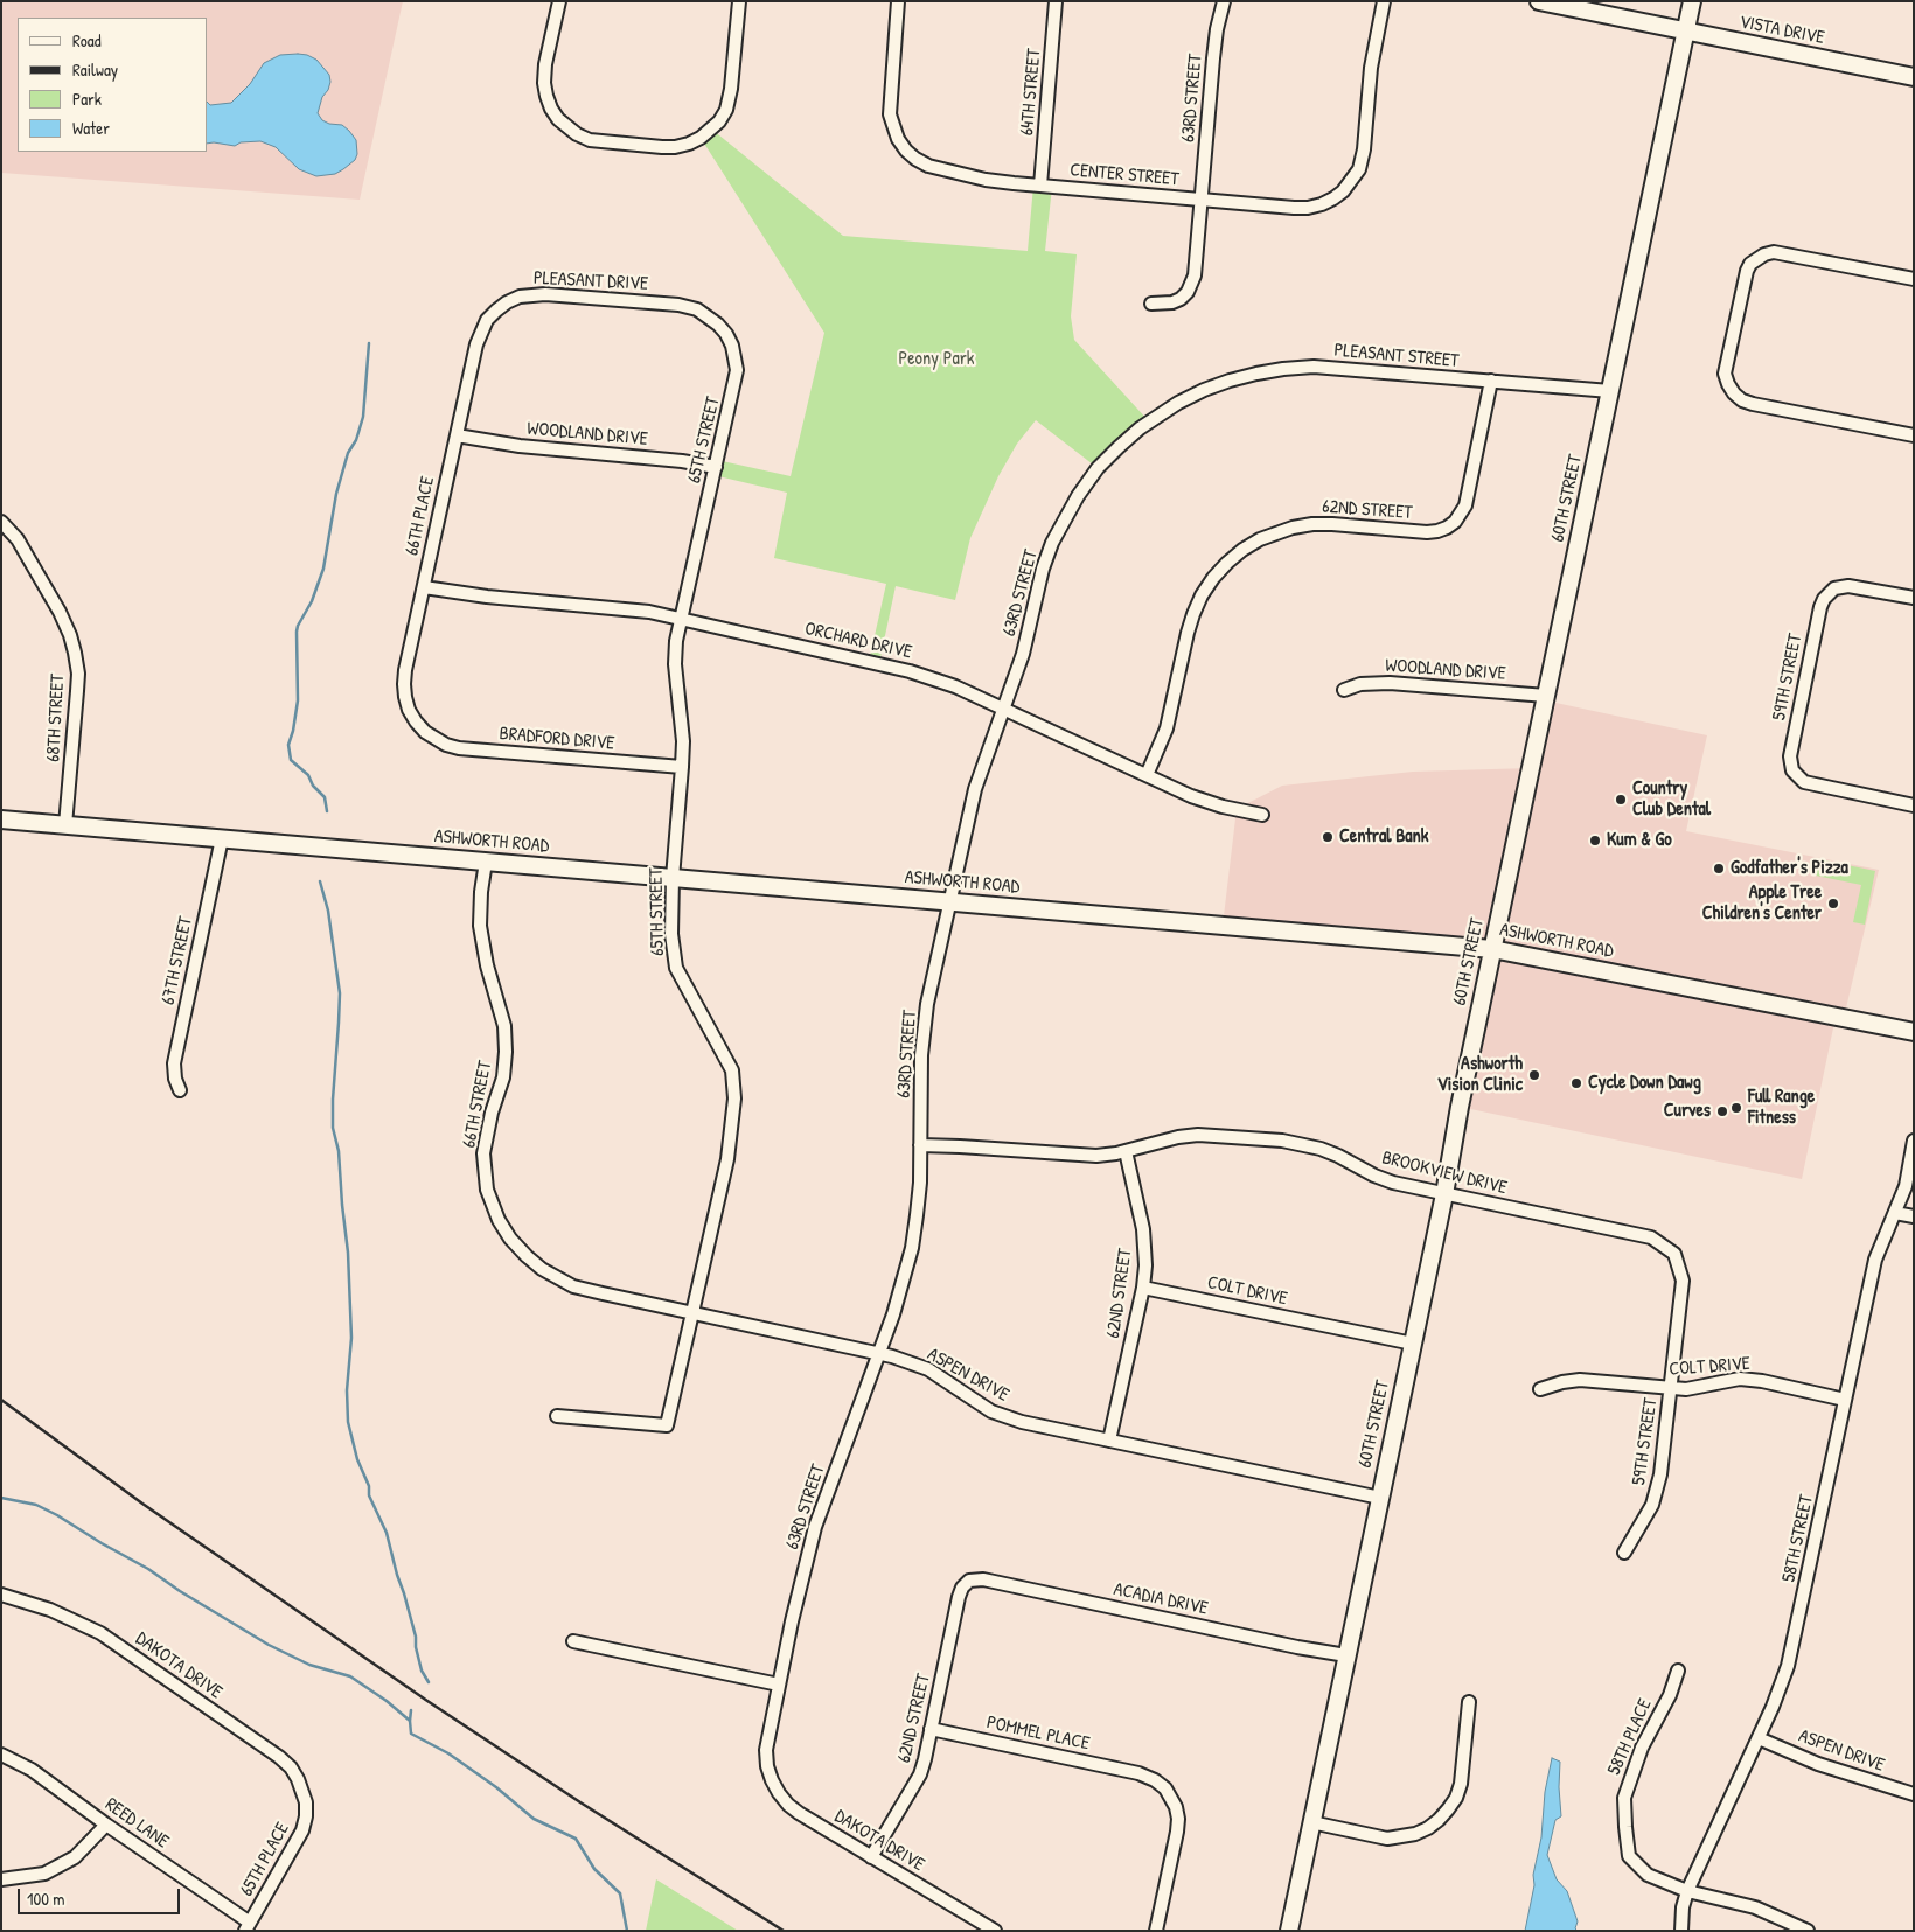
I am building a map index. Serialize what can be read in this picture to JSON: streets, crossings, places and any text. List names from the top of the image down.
{
  "streets": {
    "main road": ["VISTA DRIVE", "60TH STREET", "ASHWORTH ROAD"],
    "street": [
      "64TH STREET",
      "63RD STREET",
      "CENTER STREET",
      "PLEASANT DRIVE",
      "PLEASANT STREET",
      "WOODLAND DRIVE",
      "65TH STREET",
      "62ND STREET",
      "66TH PLACE",
      "ORCHARD DRIVE",
      "59TH STREET",
      "68TH STREET",
      "BRADFORD DRIVE",
      "67TH STREET",
      "66TH STREET",
      "BROOKVIEW DRIVE",
      "COLT DRIVE",
      "ASPEN DRIVE",
      "58TH STREET",
      "ACADIA DRIVE",
      "DAKOTA DRIVE",
      "POMMEL PLACE",
      "58TH PLACE",
      "REED LANE",
      "65TH PLACE"
    ]
  },
  "crossings": [
    ["VISTA DRIVE", "60TH STREET"],
    ["64TH STREET", "CENTER STREET"],
    ["63RD STREET", "CENTER STREET"],
    ["63RD STREET", "PLEASANT STREET"],
    ["63RD STREET", "ORCHARD DRIVE"],
    ["63RD STREET", "ASHWORTH ROAD"],
    ["63RD STREET", "BROOKVIEW DRIVE"],
    ["63RD STREET", "ASPEN DRIVE"],
    ["63RD STREET", "DAKOTA DRIVE"],
    ["PLEASANT DRIVE", "65TH STREET"],
    ["PLEASANT DRIVE", "66TH PLACE"],
    ["PLEASANT STREET", "60TH STREET"],
    ["PLEASANT STREET", "62ND STREET"],
    ["WOODLAND DRIVE", "65TH STREET"],
    ["WOODLAND DRIVE", "60TH STREET"],
    ["WOODLAND DRIVE", "66TH PLACE"],
    ["65TH STREET", "ORCHARD DRIVE"],
    ["65TH STREET", "BRADFORD DRIVE"],
    ["65TH STREET", "ASHWORTH ROAD"],
    ["65TH STREET", "ASPEN DRIVE"],
    ["60TH STREET", "ASHWORTH ROAD"],
    ["60TH STREET", "BROOKVIEW DRIVE"],
    ["60TH STREET", "COLT DRIVE"],
    ["60TH STREET", "ASPEN DRIVE"],
    ["60TH STREET", "ACADIA DRIVE"],
    ["62ND STREET", "ORCHARD DRIVE"],
    ["62ND STREET", "BROOKVIEW DRIVE"],
    ["62ND STREET", "COLT DRIVE"],
    ["62ND STREET", "ASPEN DRIVE"],
    ["62ND STREET", "ACADIA DRIVE"],
    ["62ND STREET", "DAKOTA DRIVE"],
    ["62ND STREET", "POMMEL PLACE"],
    ["66TH PLACE", "ORCHARD DRIVE"],
    ["66TH PLACE", "BRADFORD DRIVE"],
    ["59TH STREET", "BROOKVIEW DRIVE"],
    ["59TH STREET", "COLT DRIVE"],
    ["68TH STREET", "ASHWORTH ROAD"],
    ["ASHWORTH ROAD", "67TH STREET"],
    ["ASHWORTH ROAD", "66TH STREET"],
    ["66TH STREET", "ASPEN DRIVE"],
    ["COLT DRIVE", "58TH STREET"],
    ["ASPEN DRIVE", "58TH STREET"],
    ["58TH STREET", "58TH PLACE"],
    ["DAKOTA DRIVE", "65TH PLACE"],
    ["REED LANE", "65TH PLACE"]
  ],
  "parks": ["Peony Park"],
  "places": [
    "Country Club Dental",
    "Central Bank",
    "Kum & Go",
    "Godfather's Pizza",
    "Apple Tree Children's Center",
    "Ashworth Vision Clinic",
    "Cycle Down Dawg",
    "Full Range Fitness",
    "Curves"
  ],
  "legend": [
    "Road",
    "Railway",
    "Park",
    "Water"
  ],
  "scale_bar": "100 m"
}
